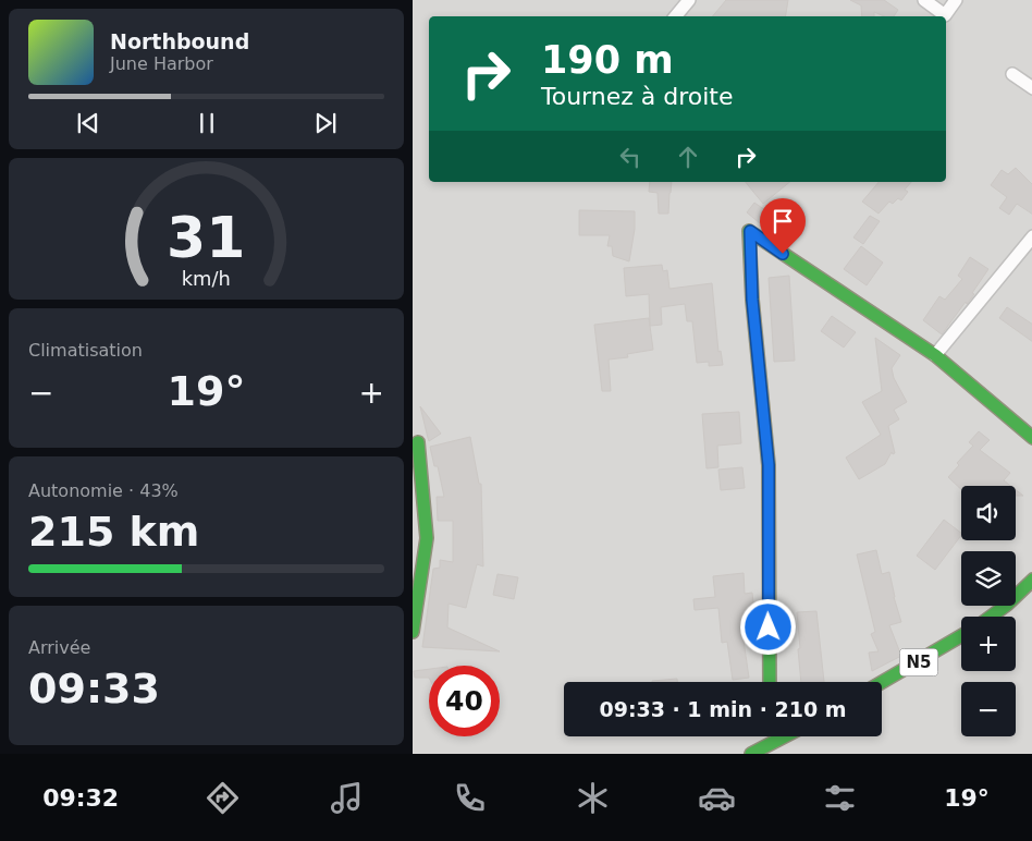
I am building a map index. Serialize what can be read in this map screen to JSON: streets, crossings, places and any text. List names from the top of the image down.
{
  "streets": {
    "main road": ["N5"]
  },
  "page": {
    "turn": ["190 m", "Tournez à droite"],
    "song": ["Northbound", "June Harbor"],
    "tile": [
      "Climatisation",
      ["Autonomie · 43%", "215 km"],
      ["Arrivée", "09:33"]
    ],
    "heat": ["−", "19°", "+"],
    "map_buttons": ["+", "−"],
    "limit": "40",
    "trip": "09:33 · 1 min · 210 m",
    "tabs": ["09:32", "19°"],
    "gauge": ["31", "km/h"]
  }
}
